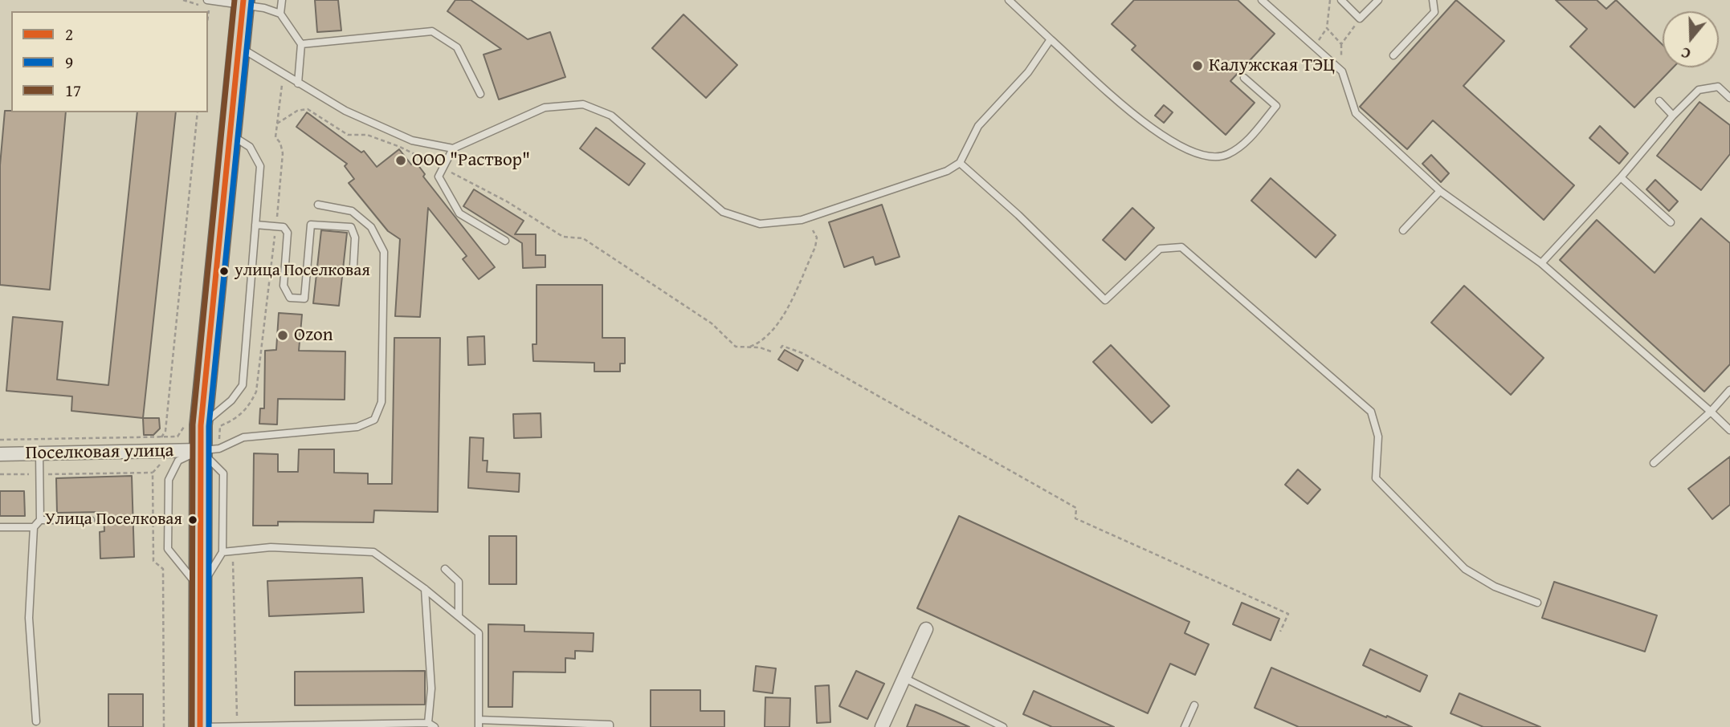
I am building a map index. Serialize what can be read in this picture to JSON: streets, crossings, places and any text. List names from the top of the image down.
{
  "streets": {
    "street": ["Поселковая улица"]
  },
  "places": [
    "Калужская ТЭЦ",
    "ООО \"Раствор\"",
    "улица Поселковая",
    "Ozon",
    "Улица Поселковая"
  ],
  "lines": ["transit line 2", "transit line 17", "transit line 9"],
  "legend": ["2", "9", "17"],
  "north": "bottom"
}
